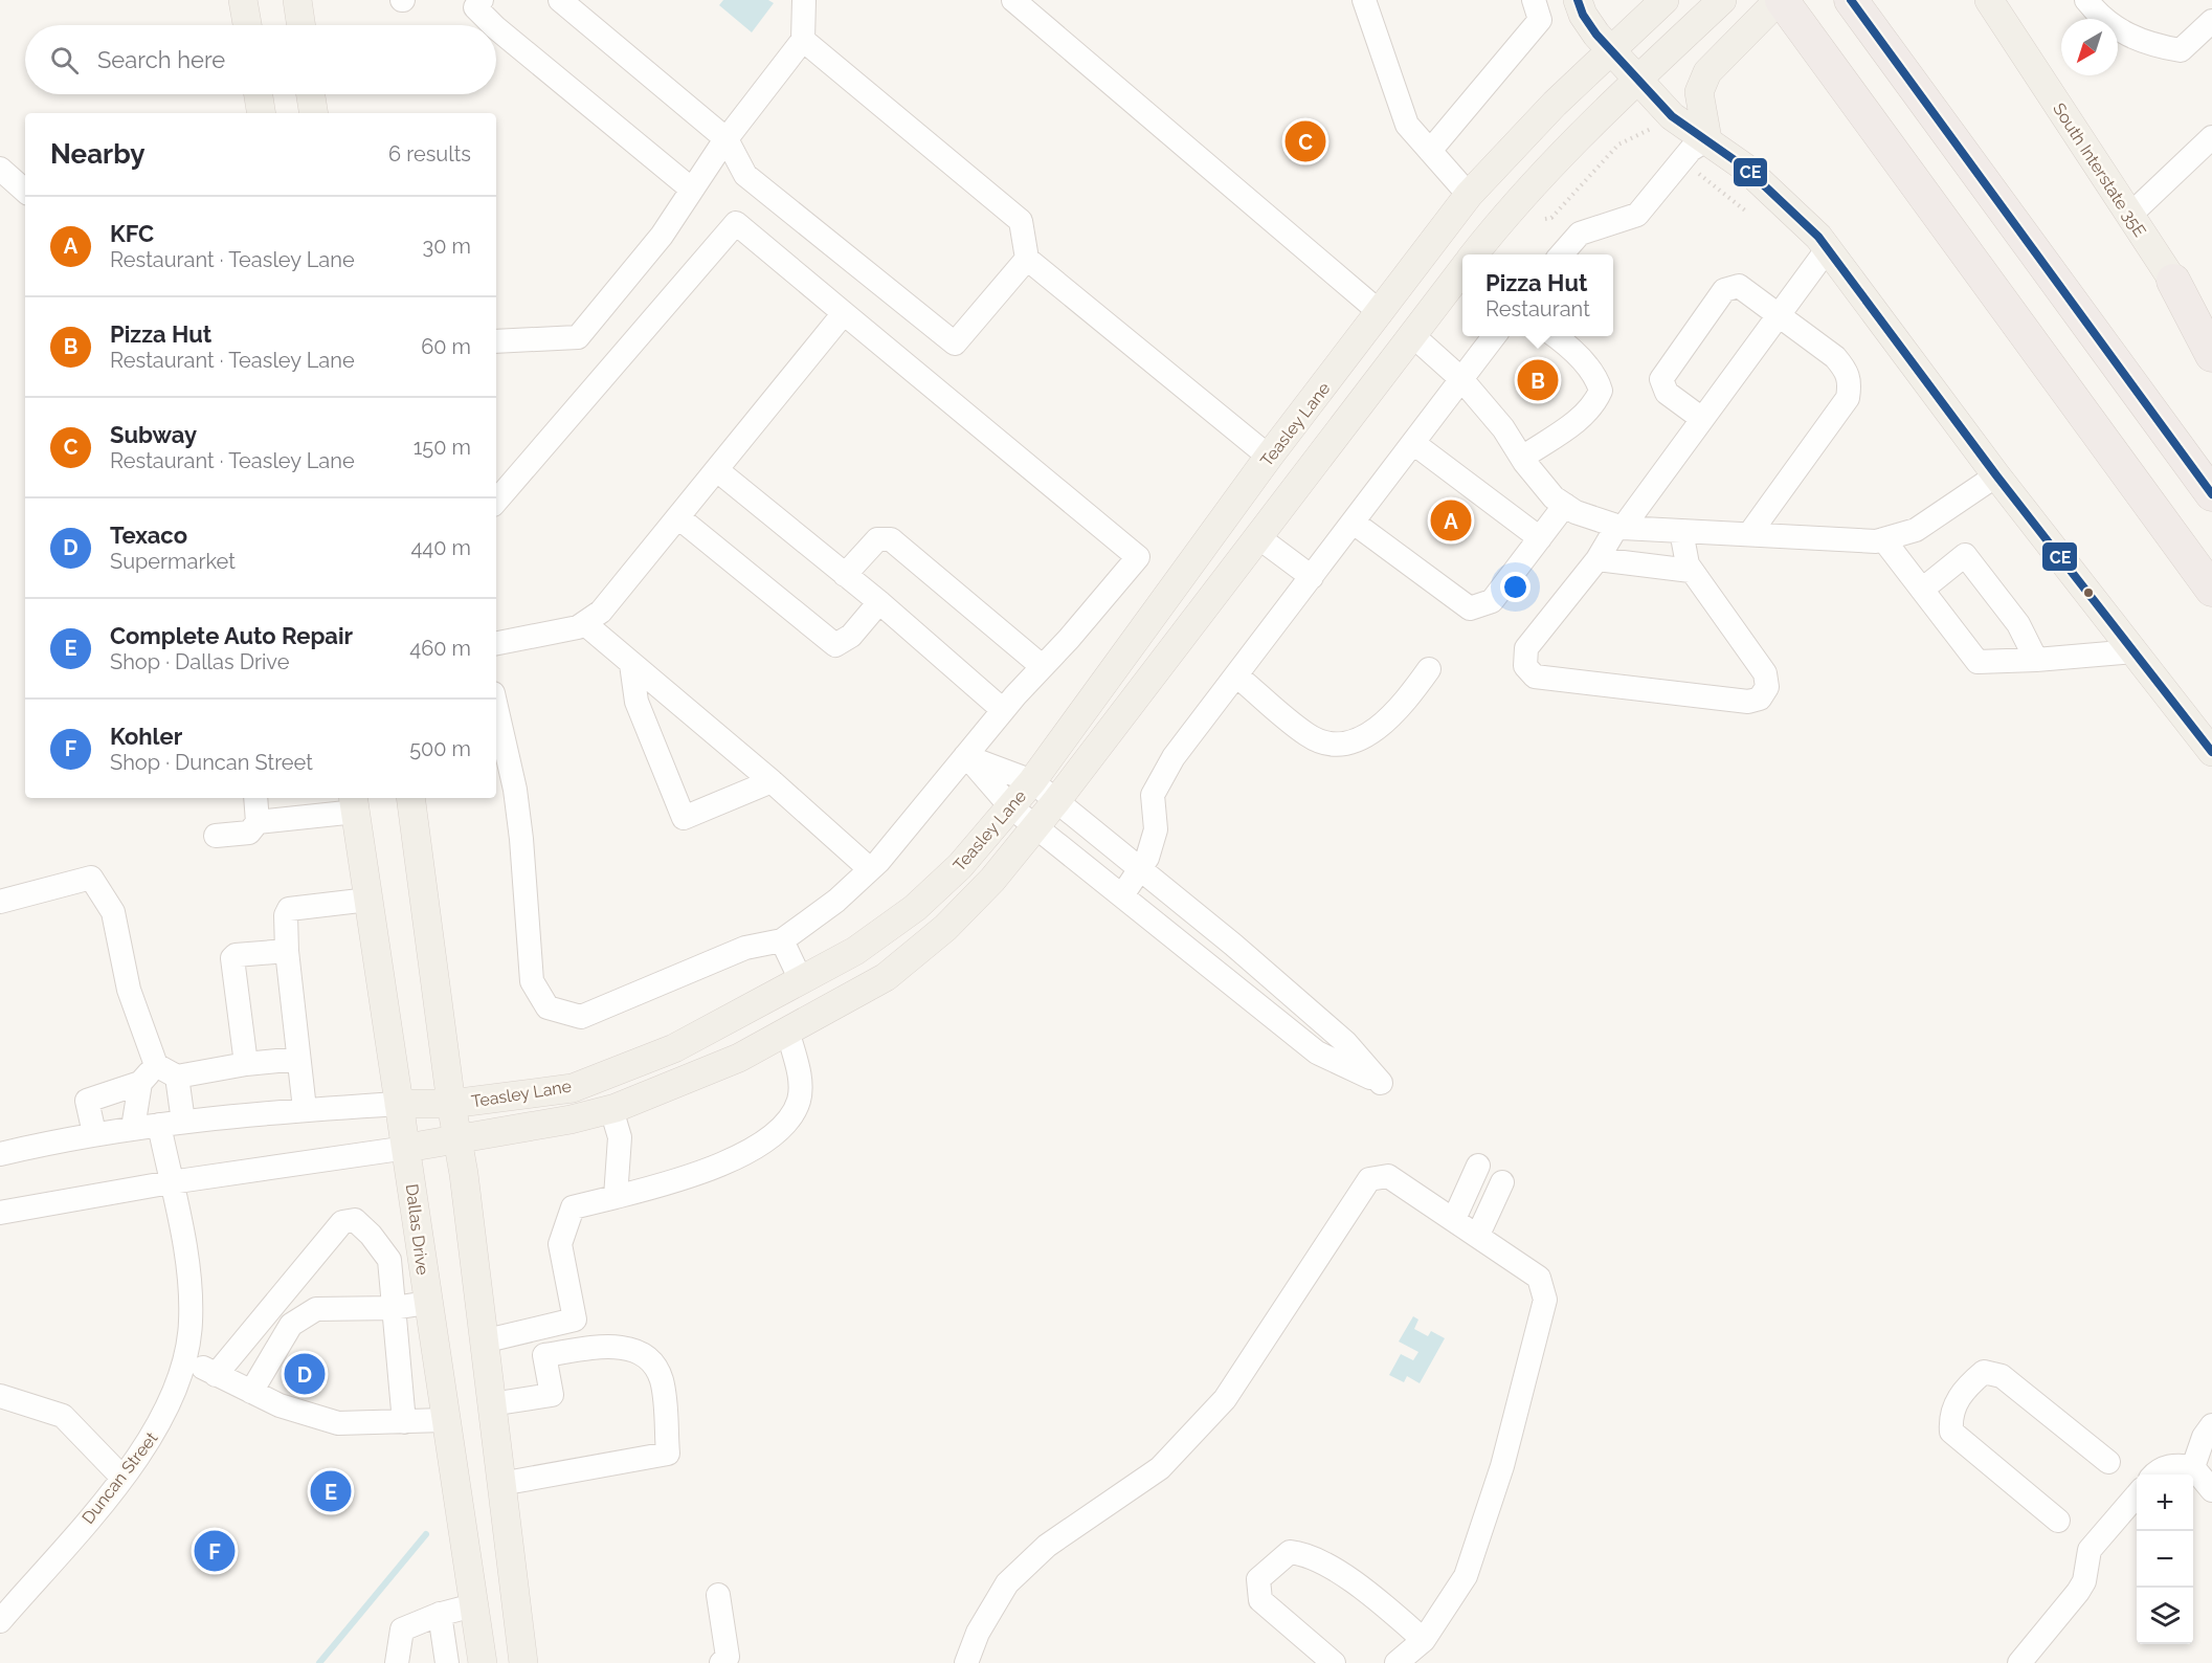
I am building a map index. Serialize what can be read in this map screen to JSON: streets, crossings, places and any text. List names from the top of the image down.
{
  "streets": {
    "main road": ["South Interstate 35E", "Teasley Lane", "Dallas Drive"],
    "street": ["Duncan Street"]
  },
  "crossings": [
    ["Teasley Lane", "Dallas Drive"],
    ["Teasley Lane", "Duncan Street"]
  ],
  "lines": ["transit line CE"],
  "north": "bottom left",
  "page": {
    "search": "Search here",
    "heading": ["Nearby", "6 results"],
    "pins": [
      "C",
      "B",
      "A",
      "D",
      "E",
      "F"
    ],
    "list": [
      {
        "mark": "A",
        "name": "KFC",
        "note": "Restaurant · Teasley Lane",
        "value": "30 m"
      },
      {
        "mark": "B",
        "name": "Pizza Hut",
        "note": "Restaurant · Teasley Lane",
        "value": "60 m"
      },
      {
        "mark": "C",
        "name": "Subway",
        "note": "Restaurant · Teasley Lane",
        "value": "150 m"
      },
      {
        "mark": "D",
        "name": "Texaco",
        "note": "Supermarket",
        "value": "440 m"
      },
      {
        "mark": "E",
        "name": "Complete Auto Repair",
        "note": "Shop · Dallas Drive",
        "value": "460 m"
      },
      {
        "mark": "F",
        "name": "Kohler",
        "note": "Shop · Duncan Street",
        "value": "500 m"
      }
    ],
    "popup": ["Pizza Hut", "Restaurant"],
    "map_buttons": ["+", "−"]
  }
}
